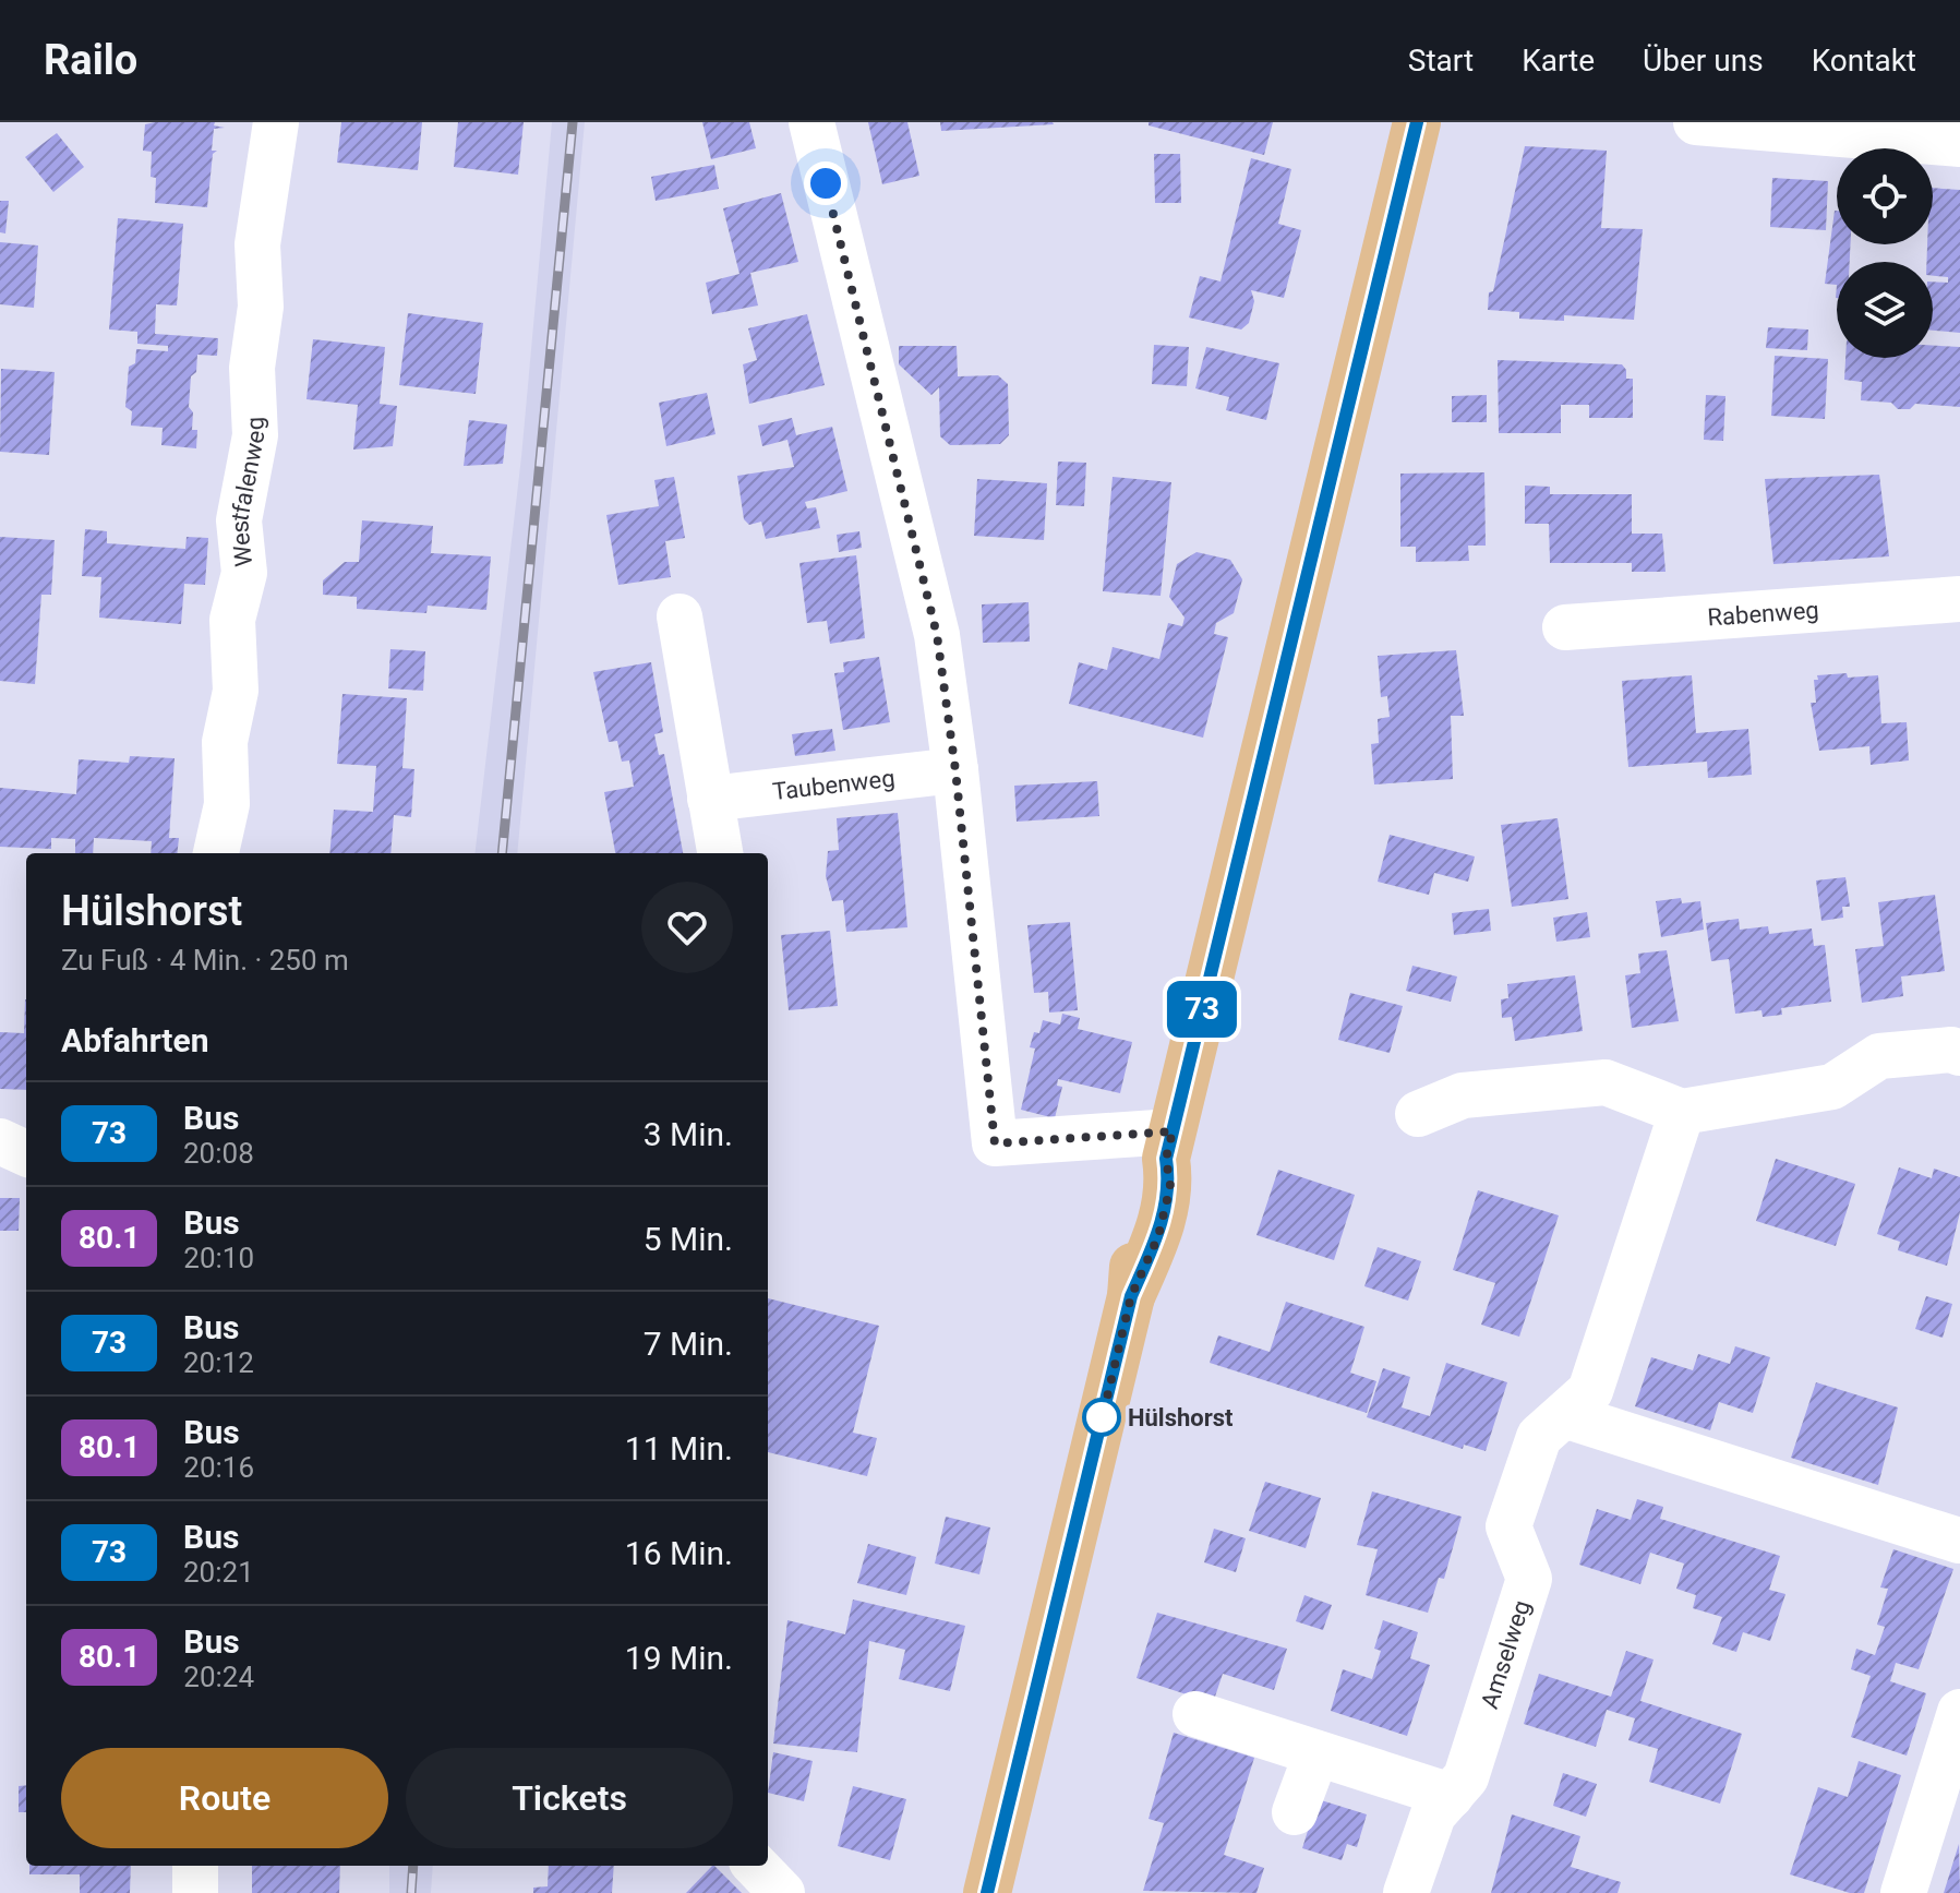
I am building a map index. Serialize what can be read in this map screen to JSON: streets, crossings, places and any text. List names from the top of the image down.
{
  "streets": {
    "street": [
      "Westfalenweg",
      "Rabenweg",
      "Taubenweg",
      "Amselweg"
    ]
  },
  "places": ["Hülshorst"],
  "lines": ["bus line 73"],
  "page": {
    "header": "Railo",
    "nav": [
      "Start",
      "Karte",
      "Über uns",
      "Kontakt"
    ],
    "on_map": "73",
    "heading": [
      ["Hülshorst", "Zu Fuß · 4 Min. · 250 m"],
      "Abfahrten"
    ],
    "list": [
      {
        "mark": "73",
        "name": "Bus",
        "note": "20:08",
        "value": "3 Min."
      },
      {
        "mark": "80.1",
        "name": "Bus",
        "note": "20:10",
        "value": "5 Min."
      },
      {
        "mark": "73",
        "name": "Bus",
        "note": "20:12",
        "value": "7 Min."
      },
      {
        "mark": "80.1",
        "name": "Bus",
        "note": "20:16",
        "value": "11 Min."
      },
      {
        "mark": "73",
        "name": "Bus",
        "note": "20:21",
        "value": "16 Min."
      },
      {
        "mark": "80.1",
        "name": "Bus",
        "note": "20:24",
        "value": "19 Min."
      }
    ],
    "buttons": ["Route", "Tickets"]
  }
}
